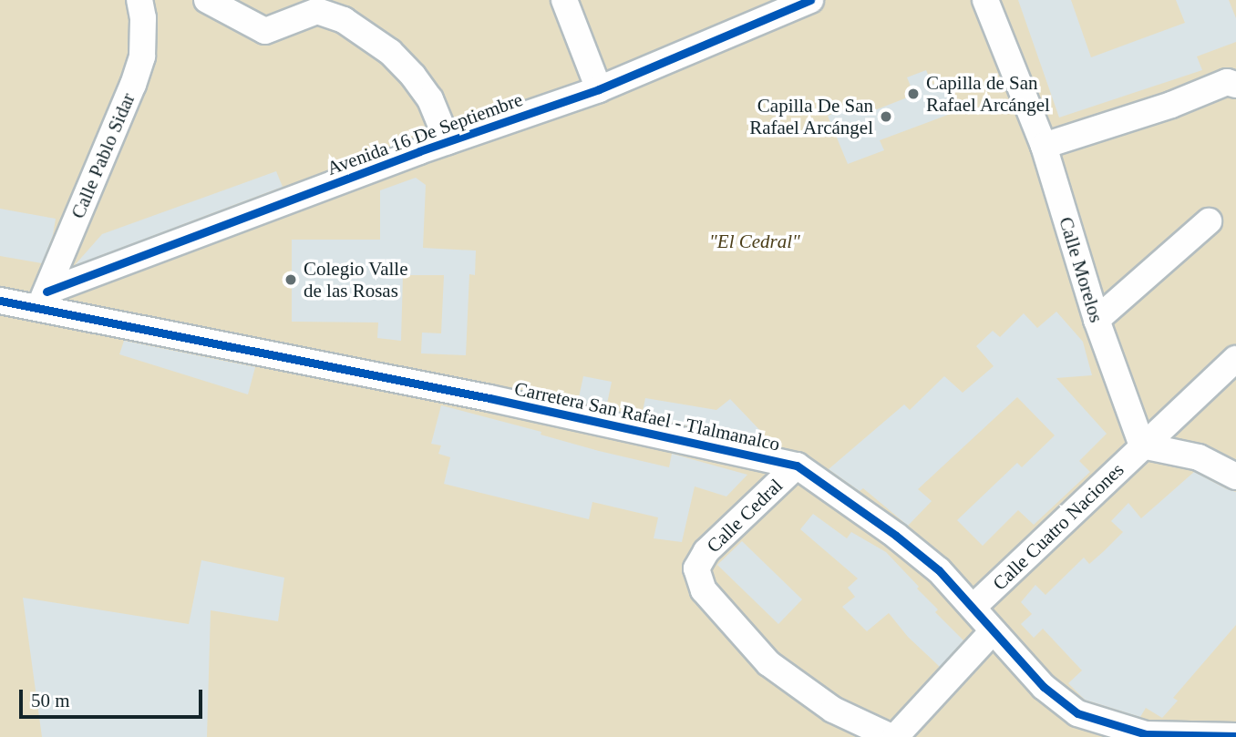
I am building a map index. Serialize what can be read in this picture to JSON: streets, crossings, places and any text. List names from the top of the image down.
{
  "streets": {
    "street": [
      "Avenida 16 De Septiembre",
      "Calle Pablo Sidar",
      "Calle Morelos",
      "Carretera San Rafael - Tlalmanalco",
      "Calle Cedral",
      "Calle Cuatro Naciones"
    ]
  },
  "crossings": [
    ["Avenida 16 De Septiembre", "Calle Pablo Sidar"],
    ["Avenida 16 De Septiembre", "Carretera San Rafael - Tlalmanalco"],
    ["Calle Pablo Sidar", "Carretera San Rafael - Tlalmanalco"],
    ["Calle Morelos", "Calle Cuatro Naciones"],
    ["Carretera San Rafael - Tlalmanalco", "Calle Cedral"],
    ["Carretera San Rafael - Tlalmanalco", "Calle Cuatro Naciones"]
  ],
  "parks": ["\"El Cedral\""],
  "places": ["Capilla de San Rafael Arcángel", "Capilla De San Rafael Arcángel", "Colegio Valle de las Rosas"],
  "scale_bar": "50 m"
}
